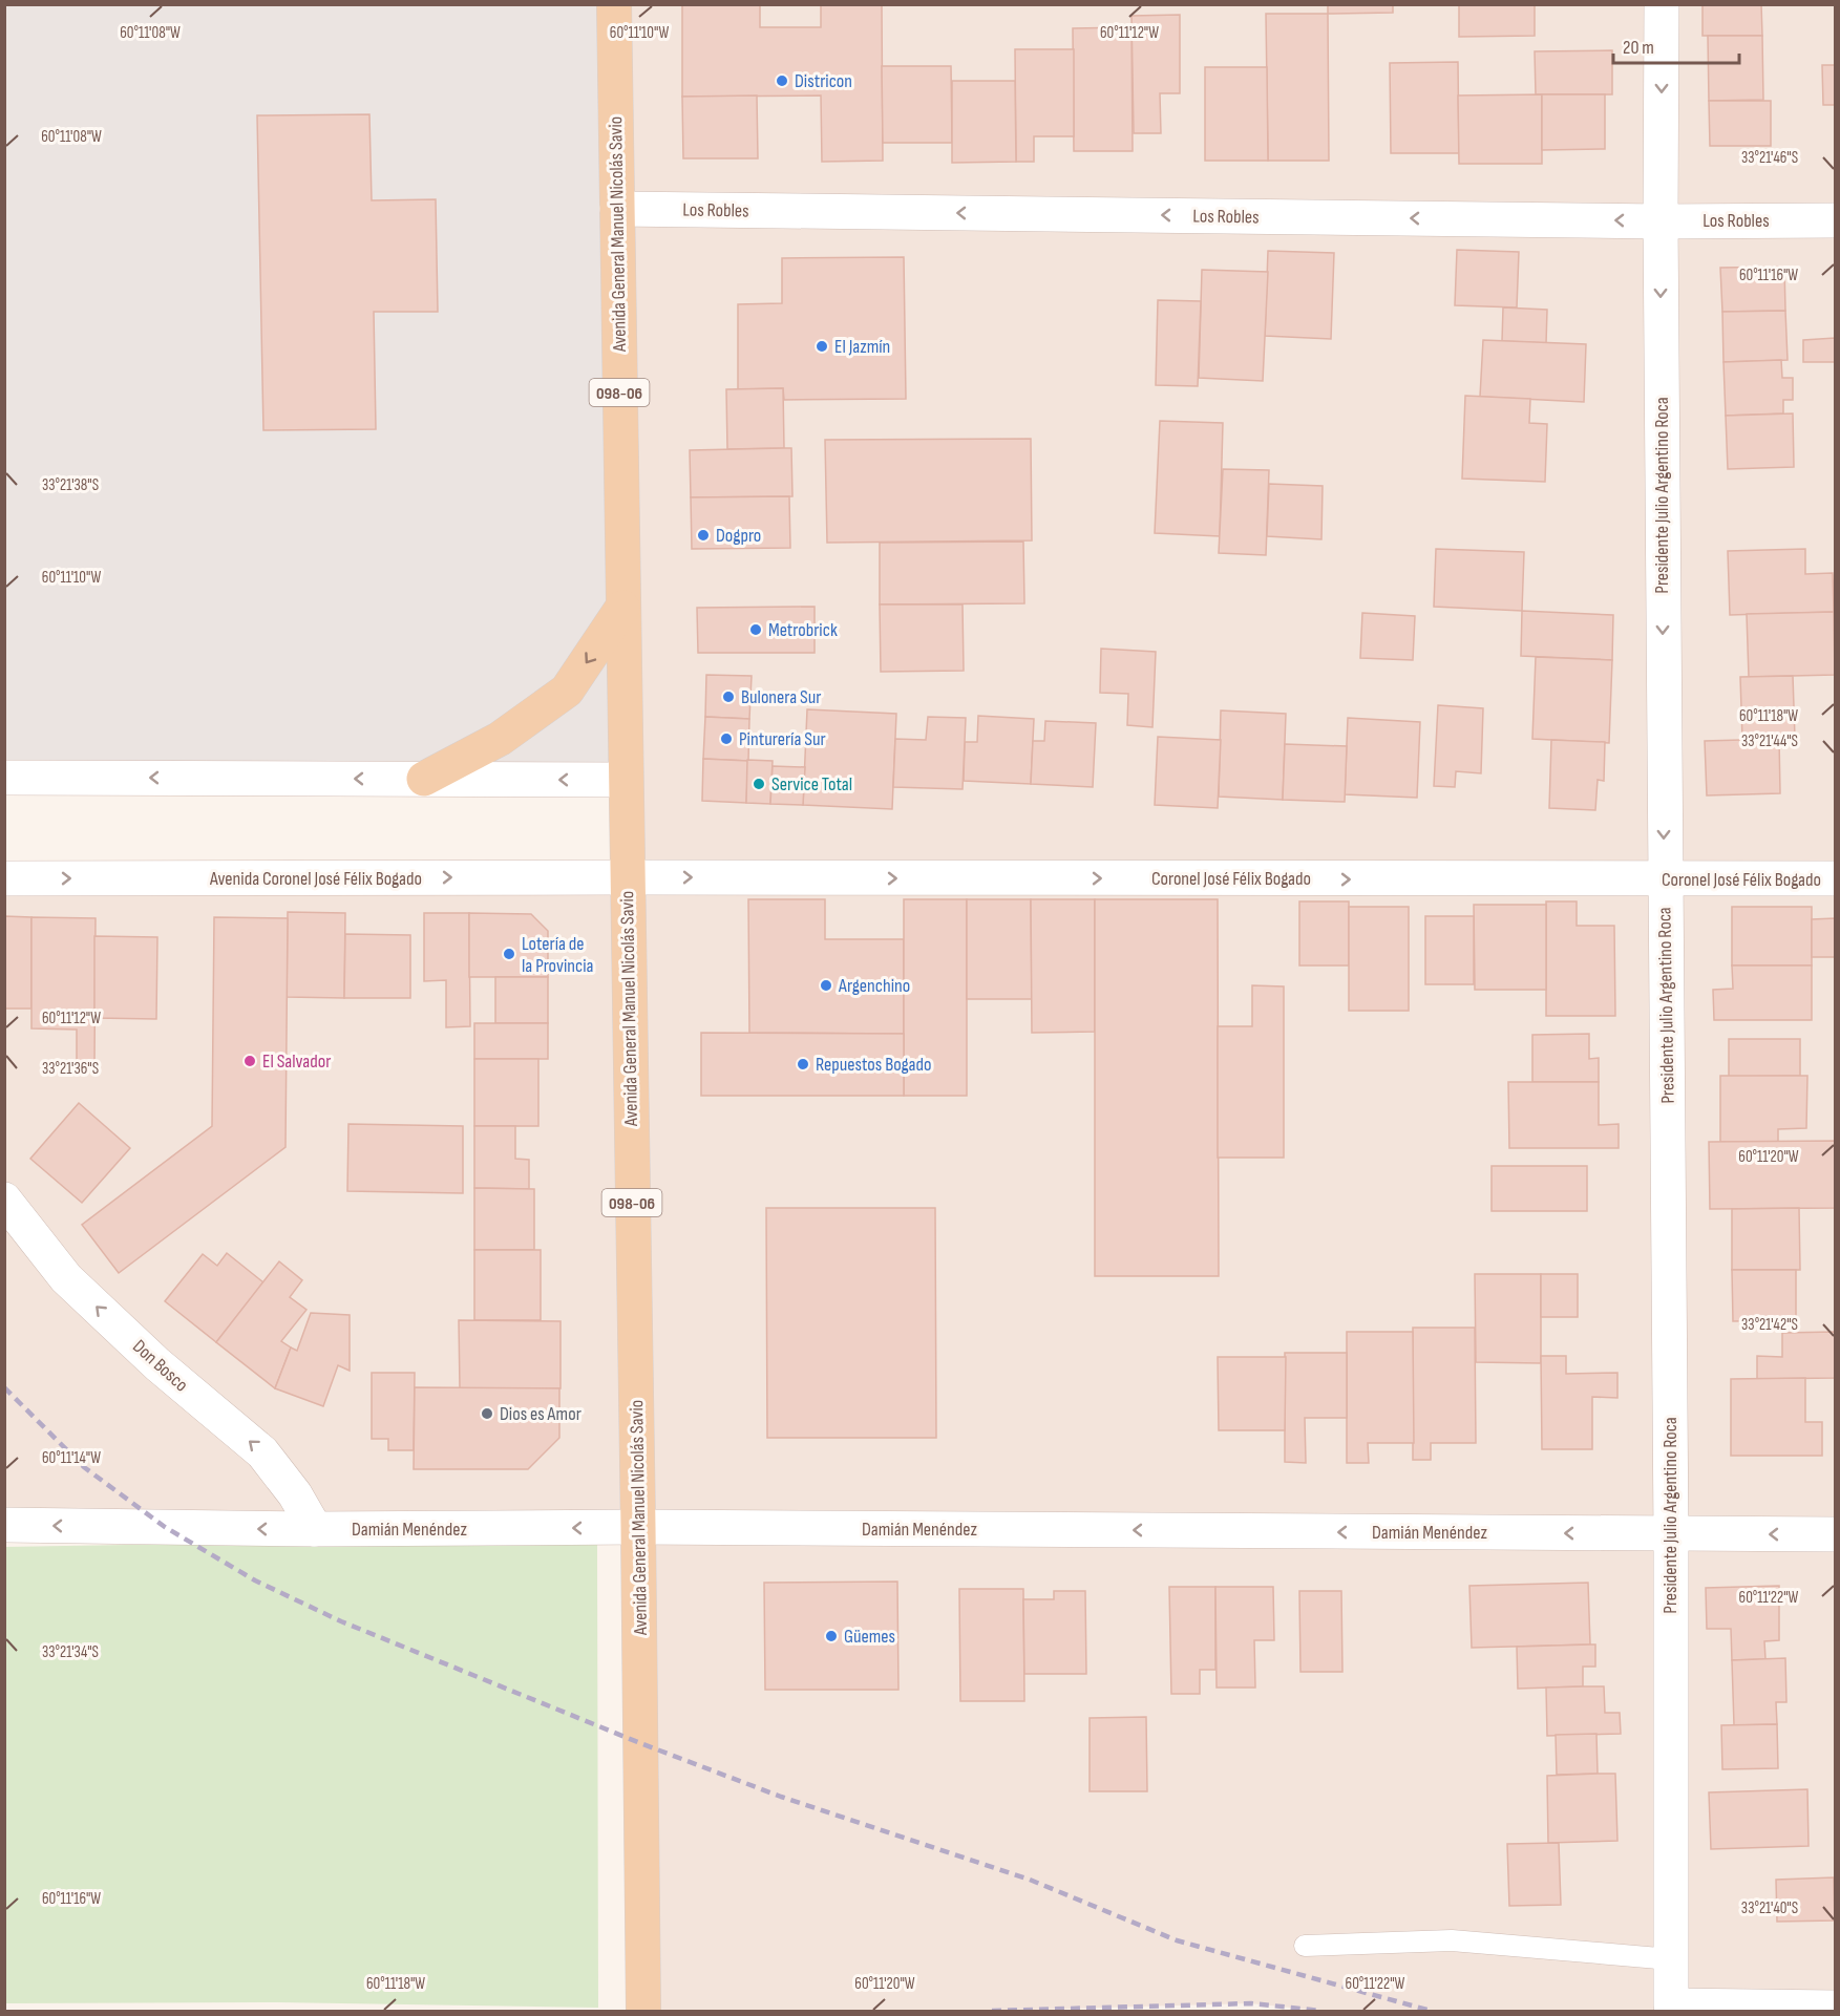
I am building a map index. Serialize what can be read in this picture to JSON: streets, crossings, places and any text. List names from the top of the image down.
{
  "streets": {
    "main road": ["Avenida General Manuel Nicolás Savio", "098-06"],
    "street": [
      "Los Robles",
      "Presidente Julio Argentino Roca",
      "Avenida Coronel José Félix Bogado",
      "Coronel José Félix Bogado",
      "Don Bosco",
      "Damián Menéndez"
    ]
  },
  "crossings": [
    ["Los Robles", "Avenida General Manuel Nicolás Savio"],
    ["Los Robles", "Presidente Julio Argentino Roca"],
    ["Avenida General Manuel Nicolás Savio", "Avenida Coronel José Félix Bogado"],
    ["Avenida General Manuel Nicolás Savio", "Coronel José Félix Bogado"],
    ["Avenida General Manuel Nicolás Savio", "Damián Menéndez"],
    ["Presidente Julio Argentino Roca", "Coronel José Félix Bogado"],
    ["Presidente Julio Argentino Roca", "Damián Menéndez"],
    ["Avenida Coronel José Félix Bogado", "Coronel José Félix Bogado"],
    ["Don Bosco", "Damián Menéndez"]
  ],
  "one_way": [
    "Los Robles",
    "Presidente Julio Argentino Roca",
    "Coronel José Félix Bogado",
    "Don Bosco",
    "Damián Menéndez"
  ],
  "places": [
    "Districon",
    "El Jazmín",
    "Dogpro",
    "Metrobrick",
    "Bulonera Sur",
    "Pinturería Sur",
    "Service Total",
    "Lotería de la Provincia",
    "Argenchino",
    "El Salvador",
    "Repuestos Bogado",
    "Dios es Amor",
    "Güemes"
  ],
  "scale_bar": "20 m",
  "coordinates": [
    "60°11'08\"W",
    "60°11'10\"W",
    "60°11'12\"W",
    "33°21'46\"S",
    "60°11'16\"W",
    "33°21'38\"S",
    "60°11'18\"W",
    "33°21'44\"S",
    "33°21'36\"S",
    "60°11'20\"W",
    "33°21'42\"S",
    "60°11'14\"W",
    "60°11'22\"W",
    "33°21'34\"S",
    "33°21'40\"S"
  ]
}
